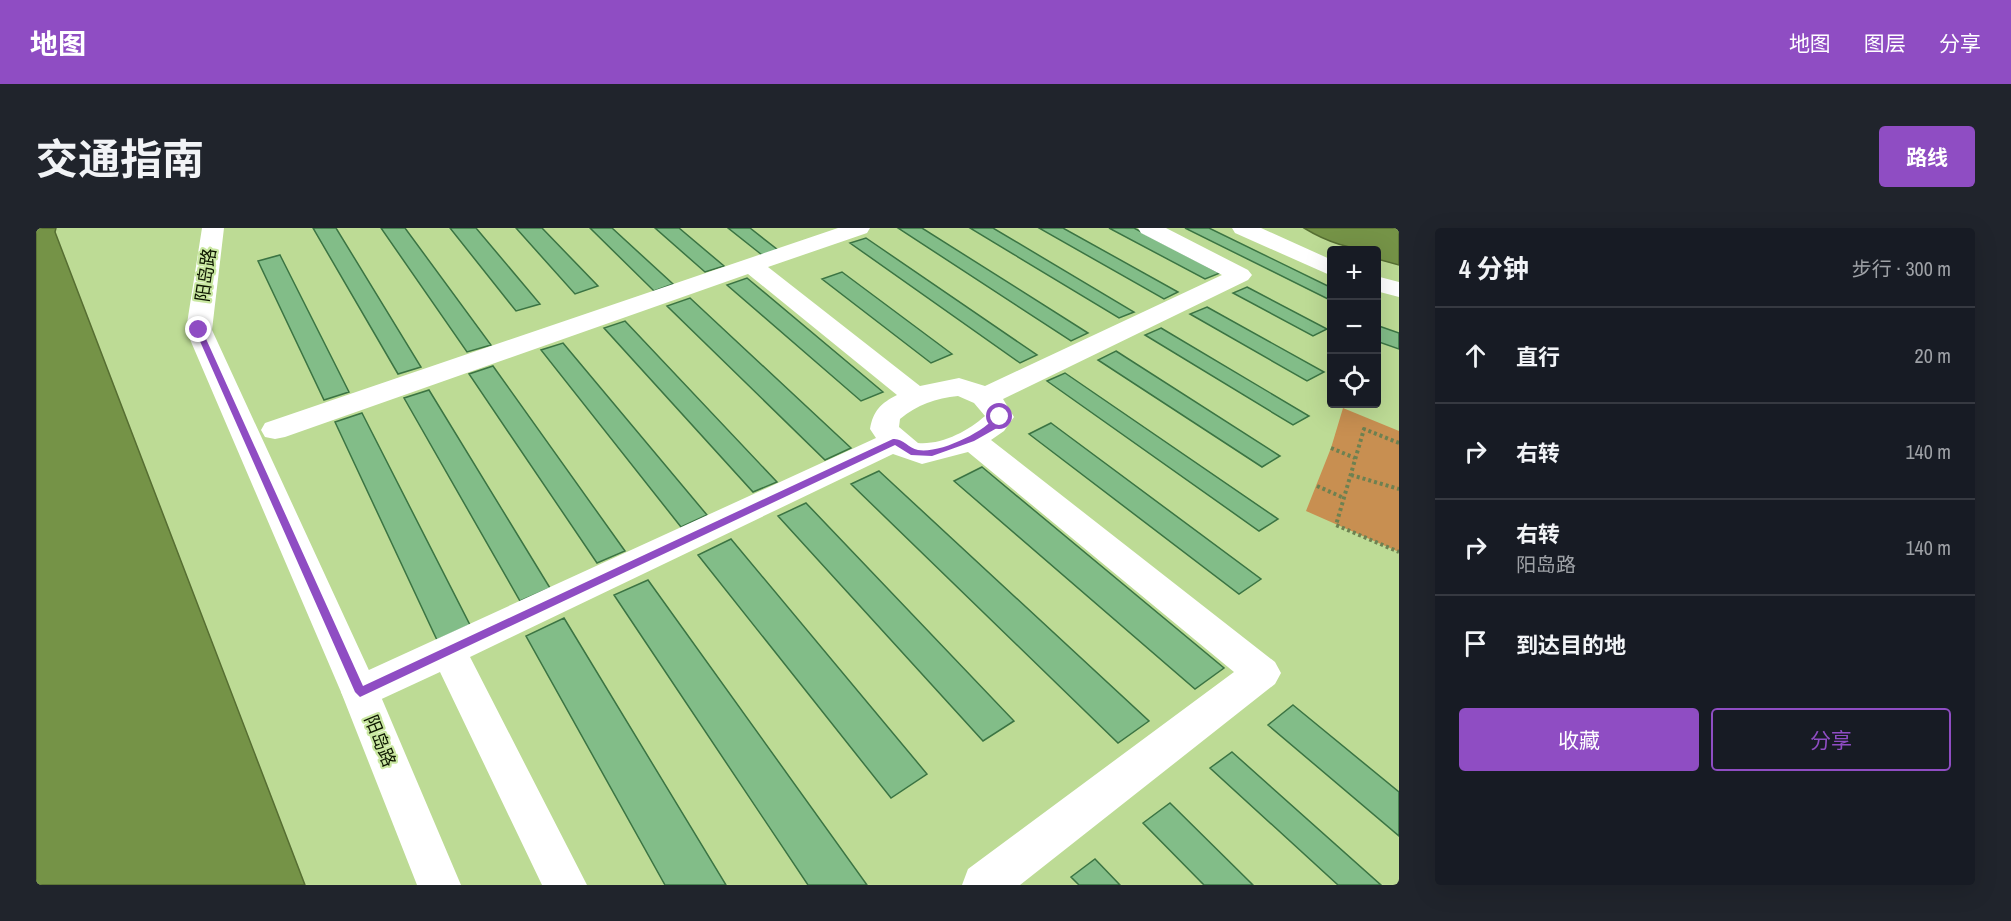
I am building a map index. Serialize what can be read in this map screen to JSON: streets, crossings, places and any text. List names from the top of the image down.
{
  "streets": {
    "street": ["阳岛路"]
  },
  "page": {
    "header": "地图",
    "nav": ["地图", "图层", "分享"],
    "title": "交通指南",
    "buttons": [
      "路线",
      ["收藏", "分享"]
    ],
    "heading": ["4 分钟", "步行 · 300 m"],
    "map_buttons": ["+", "−"],
    "list": [
      ["直行", "20 m"],
      ["右转", "140 m"],
      ["右转", "阳岛路", "140 m"],
      "到达目的地"
    ]
  }
}
